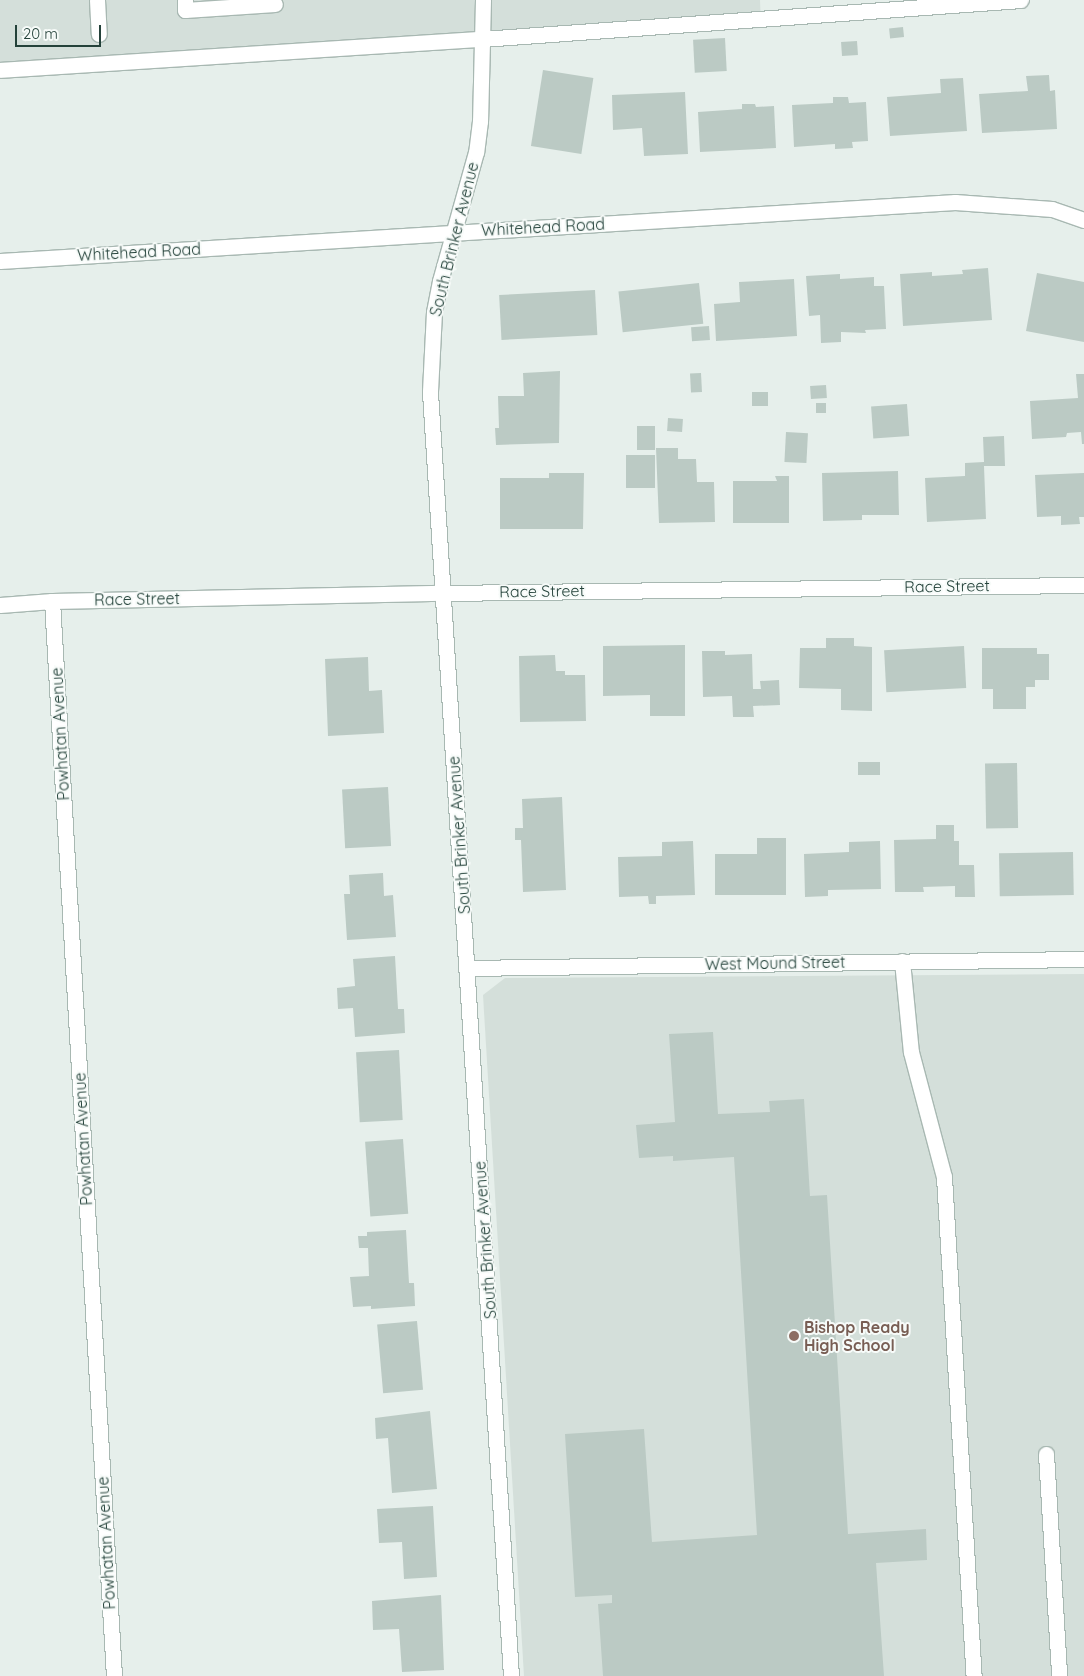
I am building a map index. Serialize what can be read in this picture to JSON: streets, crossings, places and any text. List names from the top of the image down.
{
  "streets": {
    "street": [
      "Whitehead Road",
      "South Brinker Avenue",
      "Race Street",
      "Powhatan Avenue",
      "West Mound Street"
    ]
  },
  "crossings": [
    ["Whitehead Road", "South Brinker Avenue"],
    ["South Brinker Avenue", "Race Street"],
    ["South Brinker Avenue", "West Mound Street"],
    ["Race Street", "Powhatan Avenue"]
  ],
  "places": ["Bishop Ready High School"],
  "scale_bar": "20 m"
}
